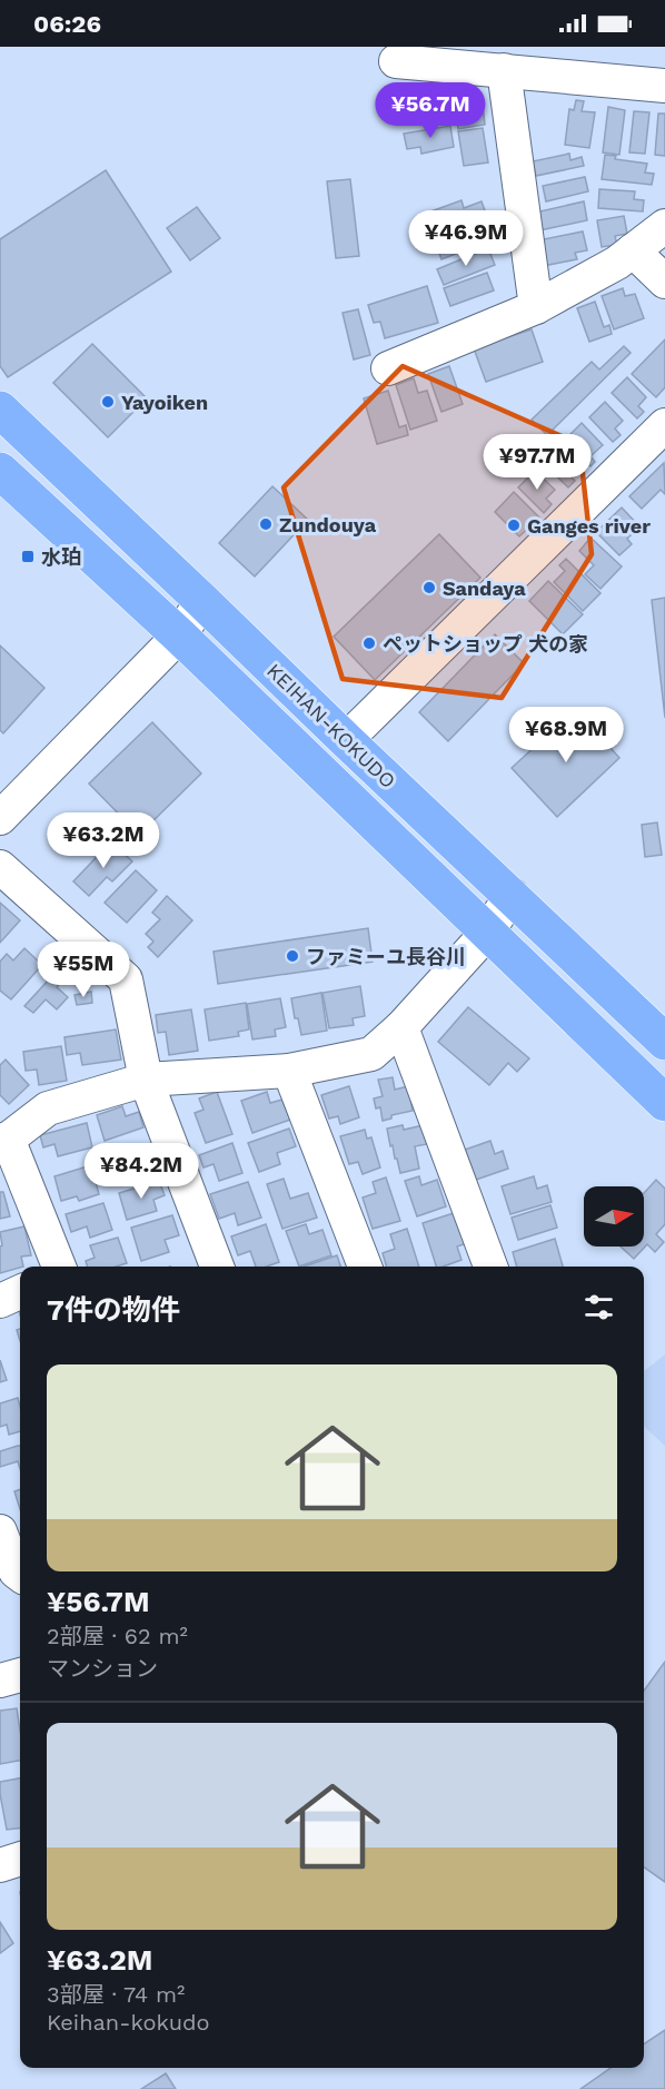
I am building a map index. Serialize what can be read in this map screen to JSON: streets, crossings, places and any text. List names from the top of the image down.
{
  "streets": {
    "highway": ["KEIHAN-KOKUDO"]
  },
  "places": {
    "other": [
      "Yayoiken",
      "Zundouya",
      "Ganges river",
      "Sandaya",
      "ペットショップ 犬の家",
      "ファミーユ長谷川"
    ],
    "transit": ["水珀"]
  },
  "north": "right",
  "page": {
    "status": "06:26",
    "price": [
      "¥56.7M",
      "¥46.9M",
      "¥97.7M",
      "¥68.9M",
      "¥63.2M",
      "¥55M",
      "¥84.2M"
    ],
    "heading": "7件の物件",
    "list": [
      {
        "name": "¥56.7M",
        "note": "2部屋 · 62 m² · マンション"
      },
      {
        "name": "¥63.2M",
        "note": "3部屋 · 74 m² · Keihan-kokudo"
      }
    ]
  }
}
